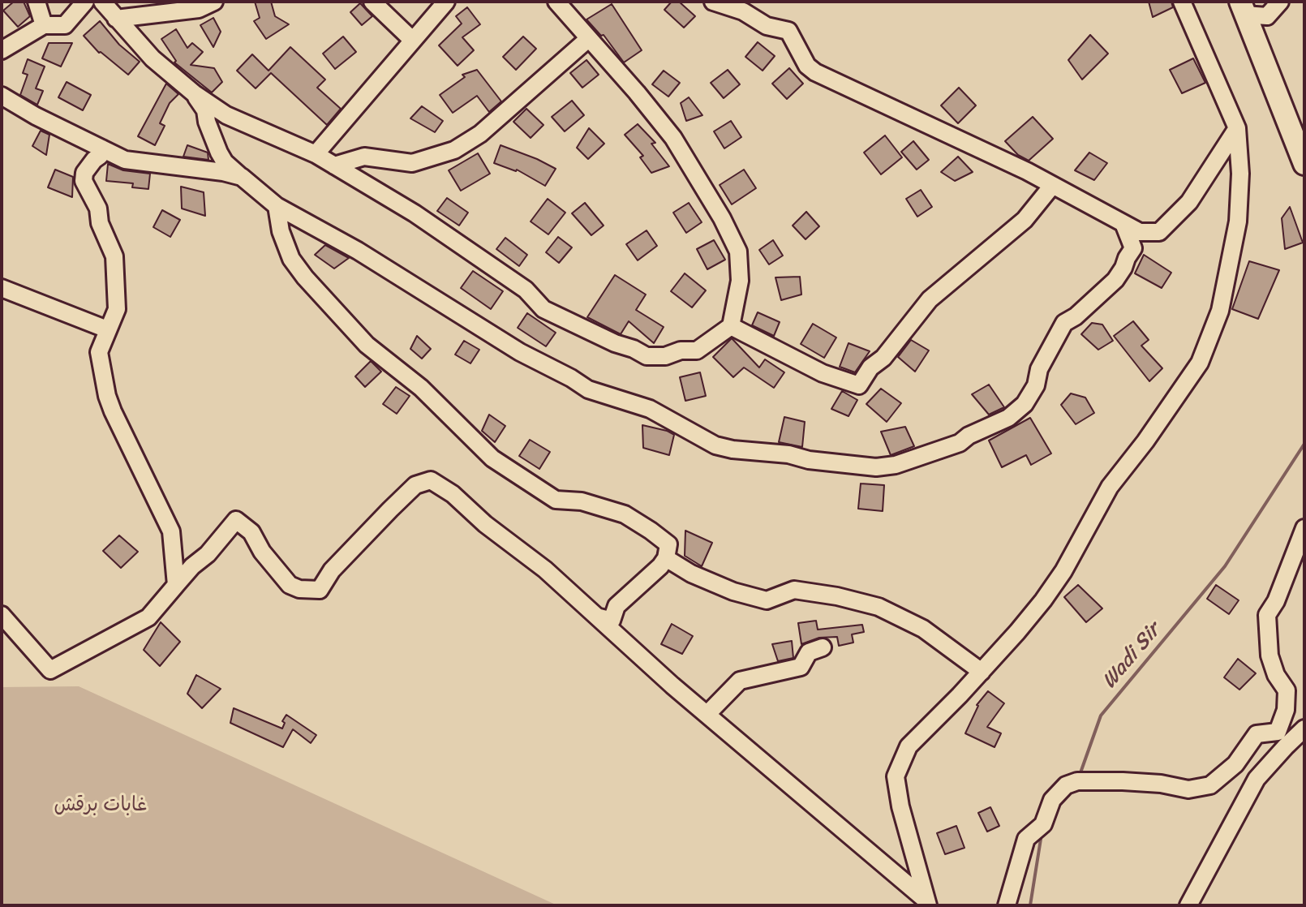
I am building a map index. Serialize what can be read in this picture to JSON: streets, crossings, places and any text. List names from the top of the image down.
{
  "water": ["Wadi Sir"],
  "parks": ["غابات برقش"]
}
